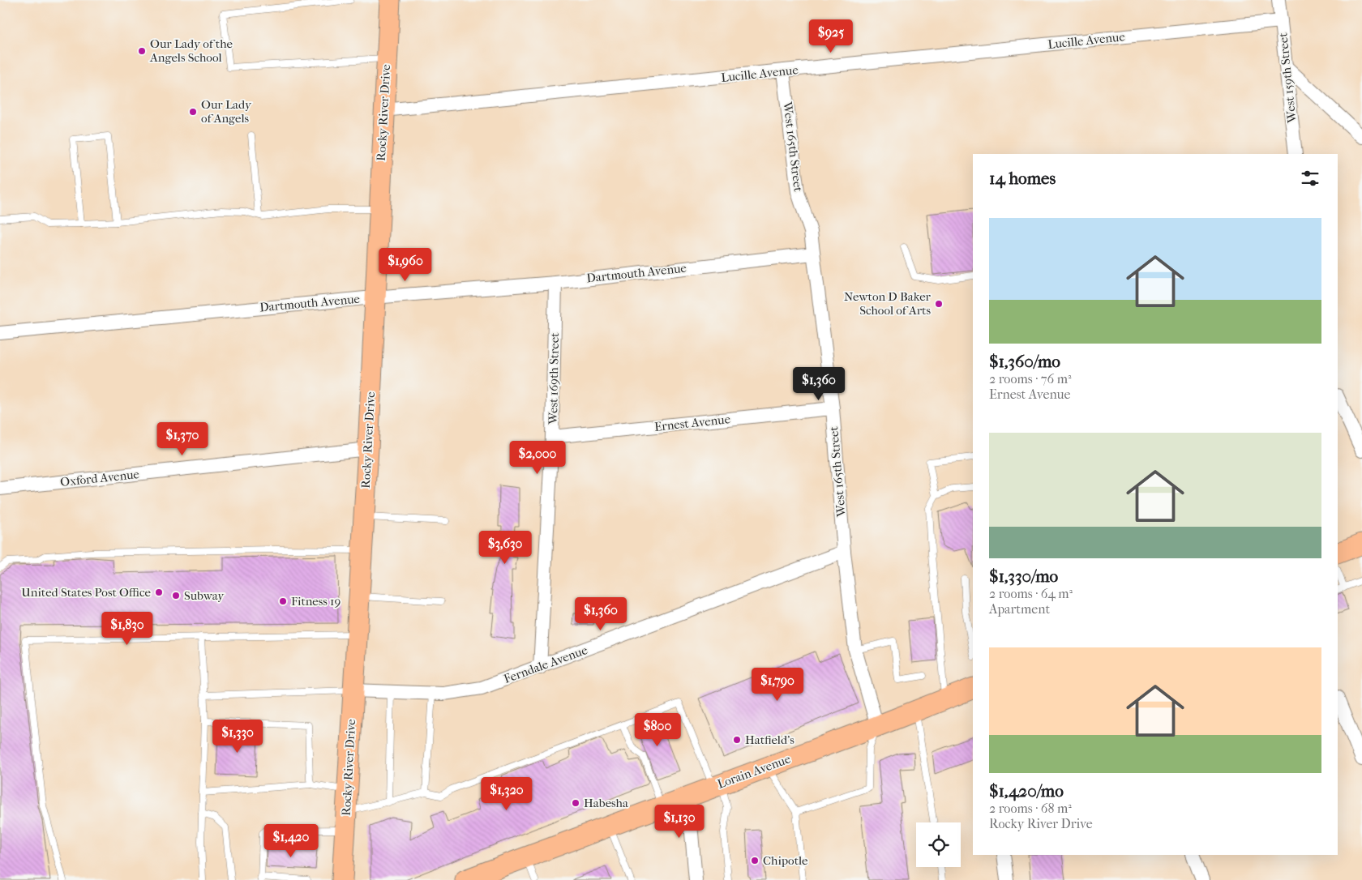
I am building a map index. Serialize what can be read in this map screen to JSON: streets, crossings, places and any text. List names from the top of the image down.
{
  "streets": {
    "main road": ["Rocky River Drive", "Lorain Avenue"],
    "street": [
      "Lucille Avenue",
      "West 159th Street",
      "West 165th Street",
      "Dartmouth Avenue",
      "West 169th Street",
      "Ernest Avenue",
      "Oxford Avenue",
      "Ferndale Avenue"
    ]
  },
  "crossings": [
    ["Lucille Avenue", "West 159th Street"],
    ["Lucille Avenue", "Rocky River Drive"],
    ["Lucille Avenue", "West 165th Street"],
    ["Rocky River Drive", "Dartmouth Avenue"],
    ["Rocky River Drive", "Oxford Avenue"],
    ["Rocky River Drive", "Ferndale Avenue"],
    ["West 165th Street", "Dartmouth Avenue"],
    ["West 165th Street", "Ernest Avenue"],
    ["West 165th Street", "Ferndale Avenue"],
    ["West 165th Street", "Lorain Avenue"],
    ["Dartmouth Avenue", "West 169th Street"],
    ["West 169th Street", "Ernest Avenue"],
    ["West 169th Street", "Ferndale Avenue"]
  ],
  "places": [
    "Our Lady of the Angels School",
    "Our Lady of Angels",
    "Newton D Baker School of Arts",
    "United States Post Office",
    "Subway",
    "Fitness 19",
    "Hatfield's",
    "Habesha",
    "Chipotle"
  ],
  "page": {
    "price": [
      "$925",
      "$1,960",
      "$1,360",
      "$1,370",
      "$2,000",
      "$3,630",
      "$1,360",
      "$1,830",
      "$1,790",
      "$800",
      "$1,330",
      "$1,320",
      "$1,130",
      "$1,420"
    ],
    "heading": "14 homes",
    "list": [
      {
        "name": "$1,360/mo",
        "note": "2 rooms · 76 m² · Ernest Avenue"
      },
      {
        "name": "$1,330/mo",
        "note": "2 rooms · 64 m² · Apartment"
      },
      {
        "name": "$1,420/mo",
        "note": "2 rooms · 68 m² · Rocky River Drive"
      }
    ]
  }
}
